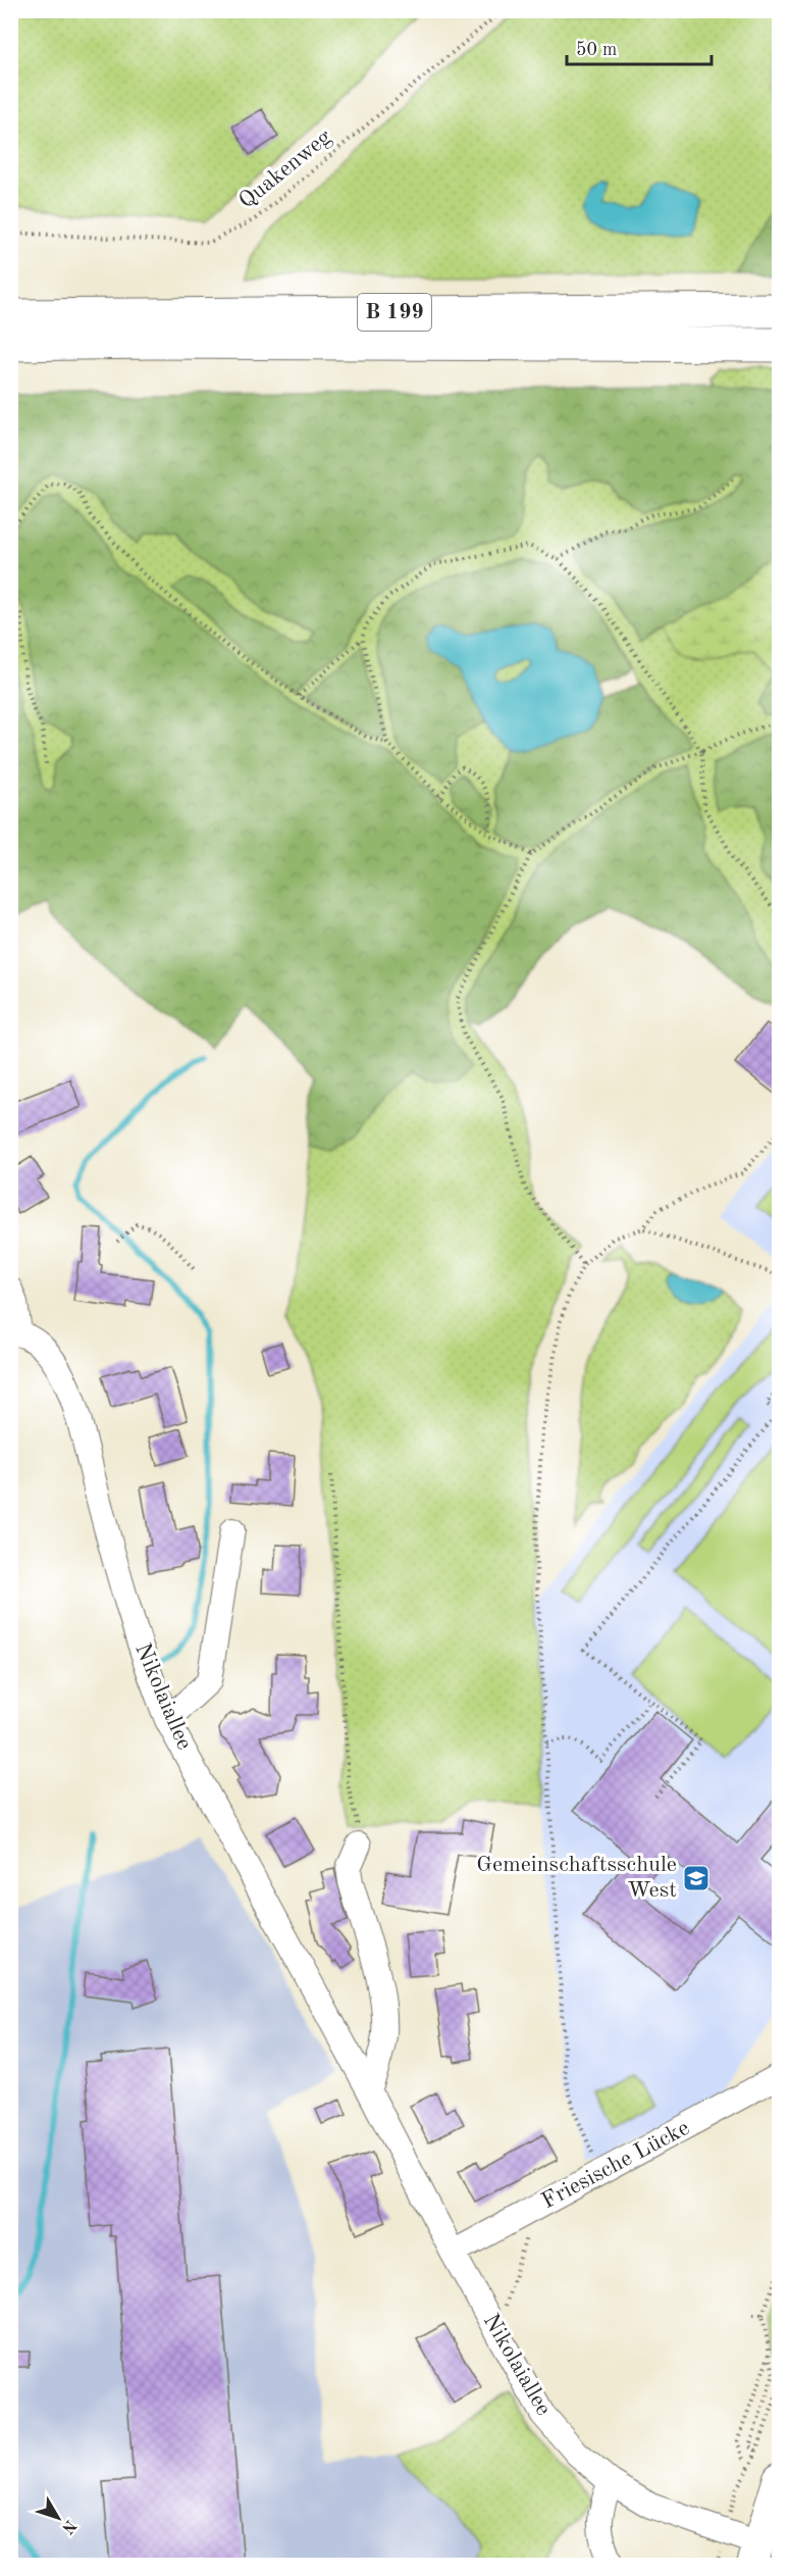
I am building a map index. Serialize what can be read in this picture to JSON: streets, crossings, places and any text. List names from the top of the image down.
{
  "streets": {
    "highway": ["B 199"],
    "street": ["Nikolaiallee", "Friesische Lücke"],
    "path": ["Quakenweg"]
  },
  "crossings": [
    ["Nikolaiallee", "Friesische Lücke"]
  ],
  "places": {
    "school or university": ["Gemeinschaftsschule West"]
  },
  "scale_bar": "50 m",
  "north": "bottom right"
}
